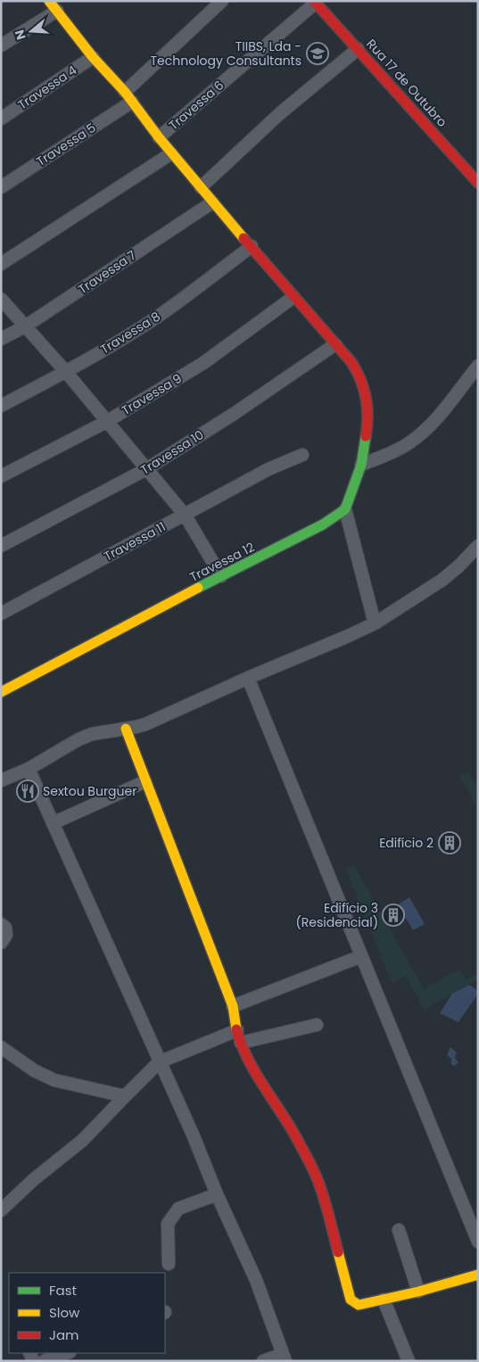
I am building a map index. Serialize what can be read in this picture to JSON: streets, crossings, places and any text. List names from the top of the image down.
{
  "streets": {
    "street": [
      "Rua 17 de Outubro",
      "Travessa 4",
      "Travessa 6",
      "Travessa 5",
      "Travessa 7",
      "Travessa 8",
      "Travessa 9",
      "Travessa 10",
      "Travessa 11",
      "Travessa 12"
    ]
  },
  "crossings": [
    ["Rua 17 de Outubro", "Travessa 6"]
  ],
  "places": {
    "school or university": ["TIIBS, Lda - Technology Consultants"],
    "restaurant": ["Sextou Burguer"],
    "building": ["Edifício 2", "Edifício 3 (Residencial)"]
  },
  "legend": ["Fast", "Slow", "Jam"],
  "north": "left"
}
